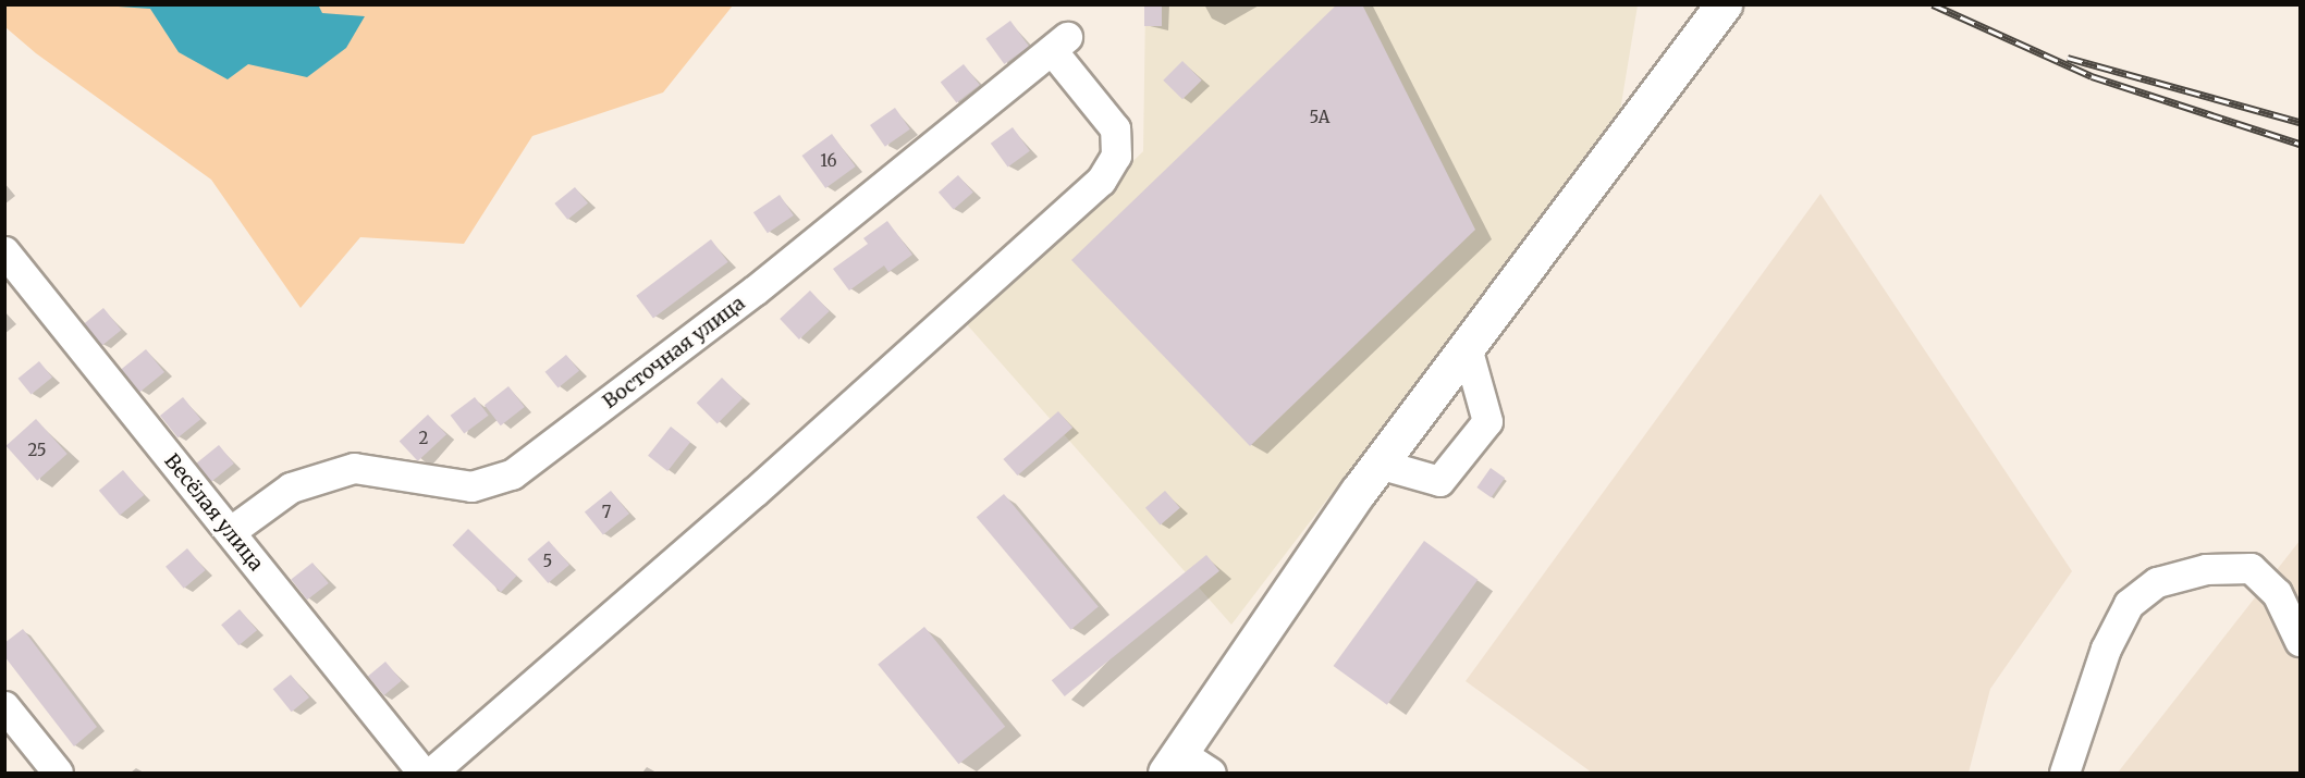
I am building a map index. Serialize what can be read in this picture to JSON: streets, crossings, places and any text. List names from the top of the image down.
{
  "streets": {
    "street": ["Восточная улица", "Весёлая улица"]
  },
  "crossings": [
    ["Восточная улица", "Весёлая улица"]
  ],
  "house_numbers": [
    "5А",
    "16",
    "2",
    "25",
    "7",
    "5"
  ]
}
